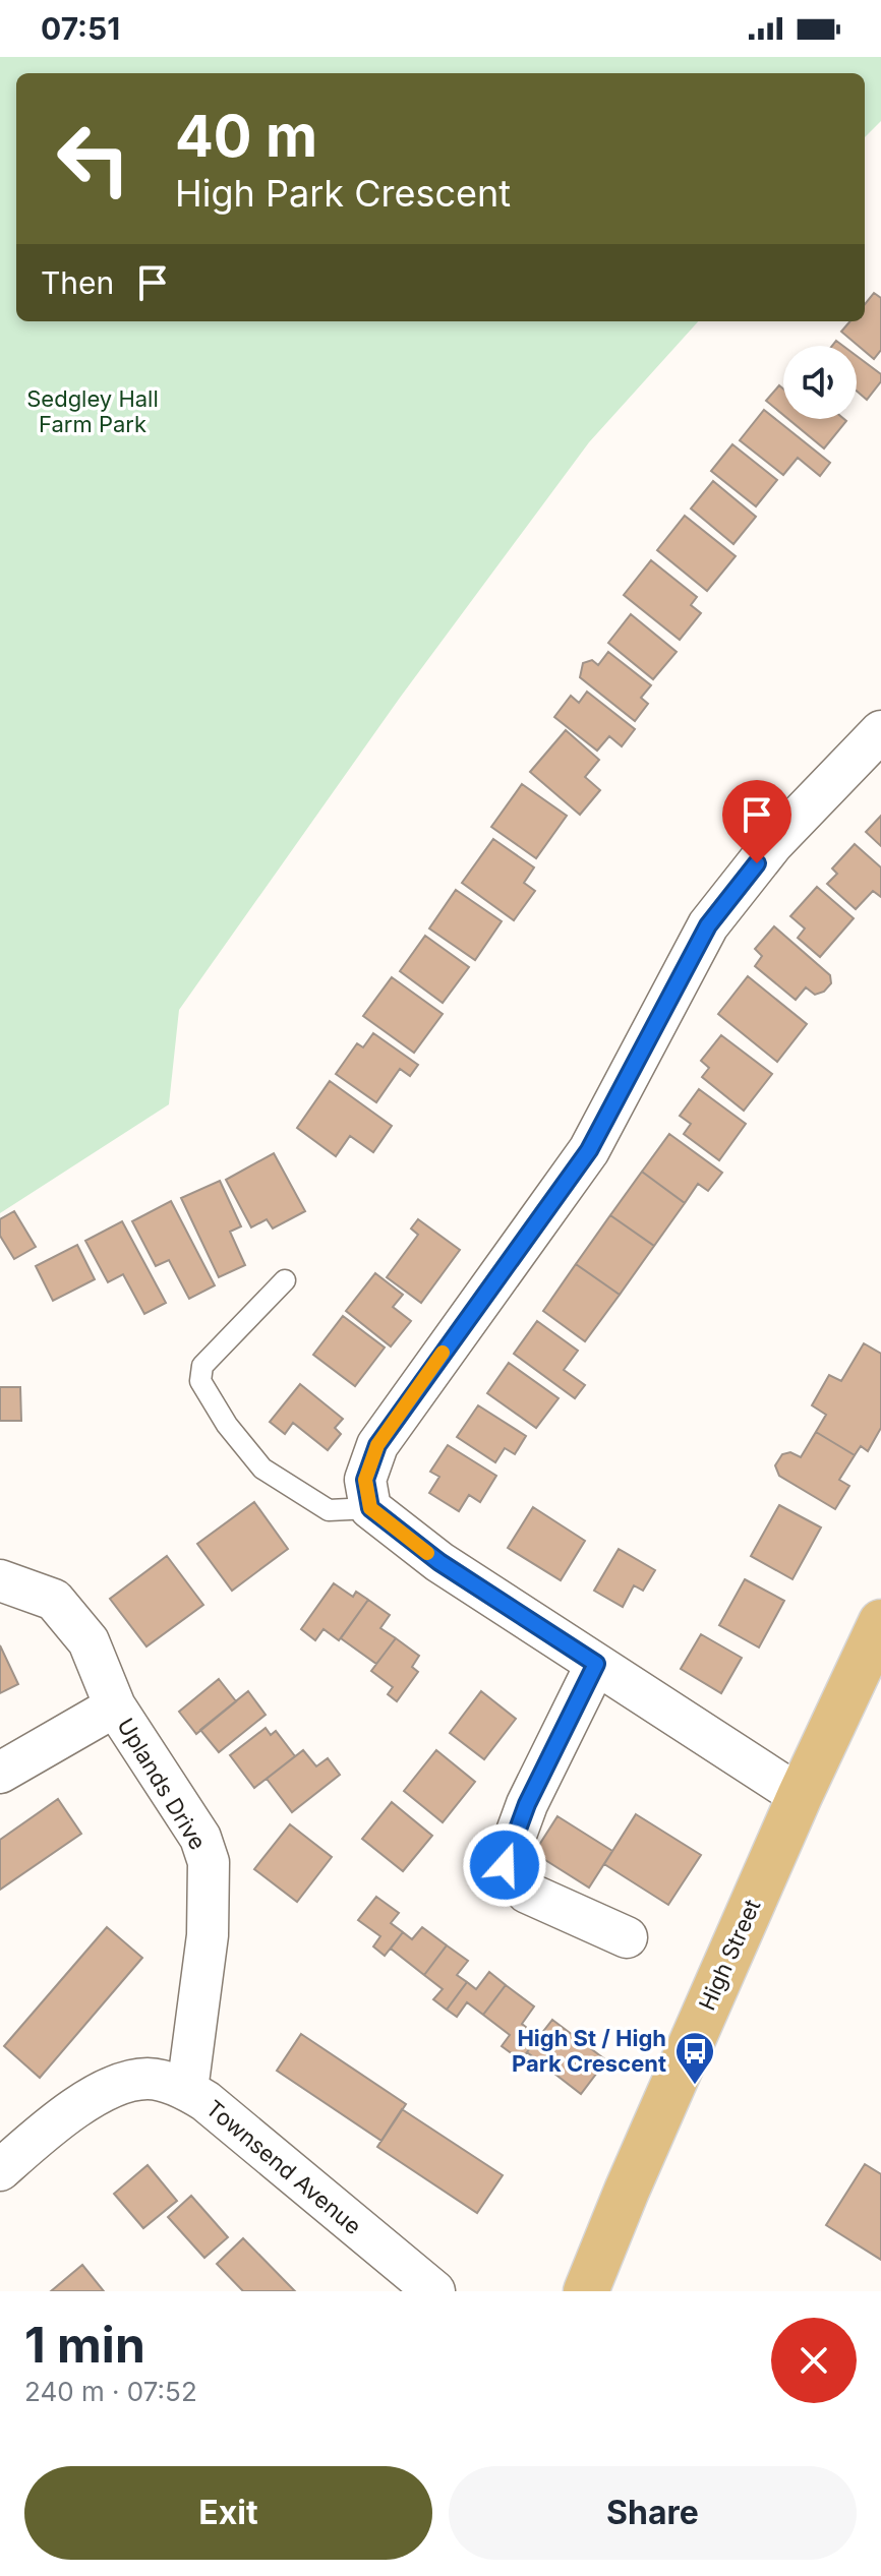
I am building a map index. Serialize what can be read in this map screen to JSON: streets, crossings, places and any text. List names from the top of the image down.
{
  "streets": {
    "main road": ["High Street"],
    "street": ["Uplands Drive", "Townsend Avenue"]
  },
  "crossings": [
    ["Uplands Drive", "Townsend Avenue"]
  ],
  "parks": ["Sedgley Hall Farm Park"],
  "places": {
    "bus stop": ["High St / High Park Crescent"]
  },
  "page": {
    "status": "07:51",
    "turn": ["40 m", "High Park Crescent"],
    "then": "Then",
    "heading": ["1 min", "240 m · 07:52"],
    "buttons": ["Exit", "Share"]
  }
}
